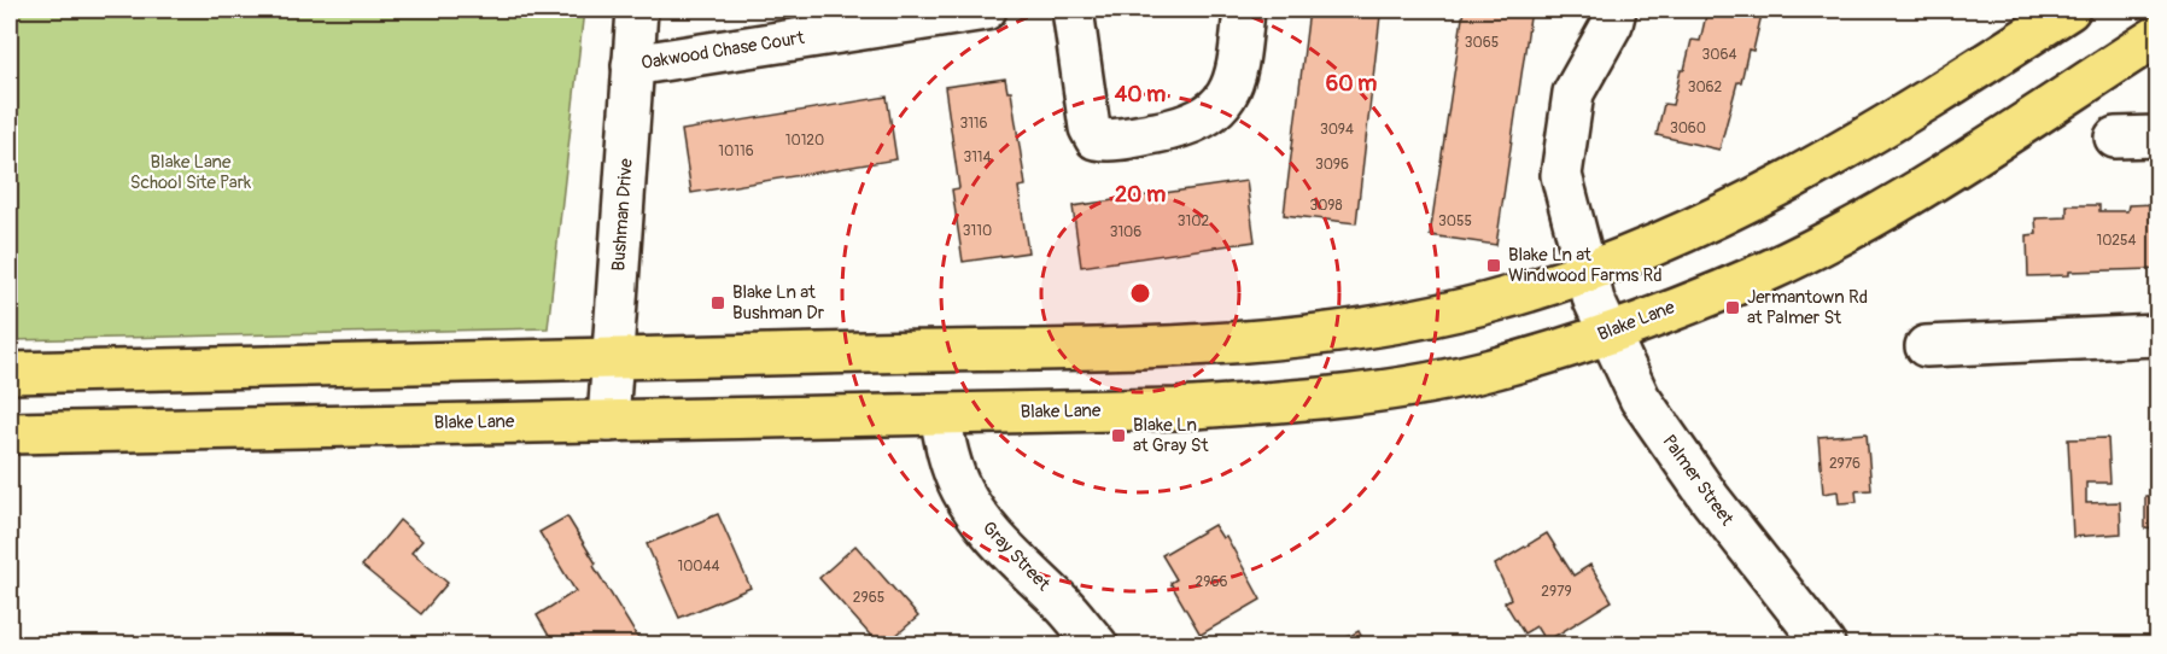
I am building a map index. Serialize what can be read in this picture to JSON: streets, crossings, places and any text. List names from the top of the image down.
{
  "streets": {
    "main road": ["Blake Lane"],
    "street": [
      "Oakwood Chase Court",
      "Bushman Drive",
      "Palmer Street",
      "Gray Street"
    ]
  },
  "crossings": [
    ["Oakwood Chase Court", "Bushman Drive"],
    ["Bushman Drive", "Blake Lane"],
    ["Blake Lane", "Palmer Street"],
    ["Blake Lane", "Gray Street"]
  ],
  "parks": ["Blake Lane School Site Park"],
  "places": {
    "transit": [
      "Blake Ln at Windwood Farms Rd",
      "Blake Ln at Bushman Dr",
      "Jermantown Rd at Palmer St",
      "Blake Ln at Gray St"
    ]
  },
  "house_numbers": [
    "3065",
    "3064",
    "3062",
    "3116",
    "3060",
    "3094",
    "10120",
    "10116",
    "3114",
    "3096",
    "3098",
    "3102",
    "3055",
    "3110",
    "3106",
    "10254",
    "2976",
    "10044",
    "2966",
    "2979",
    "2965"
  ],
  "rings": ["60 m", "40 m", "20 m"]
}
